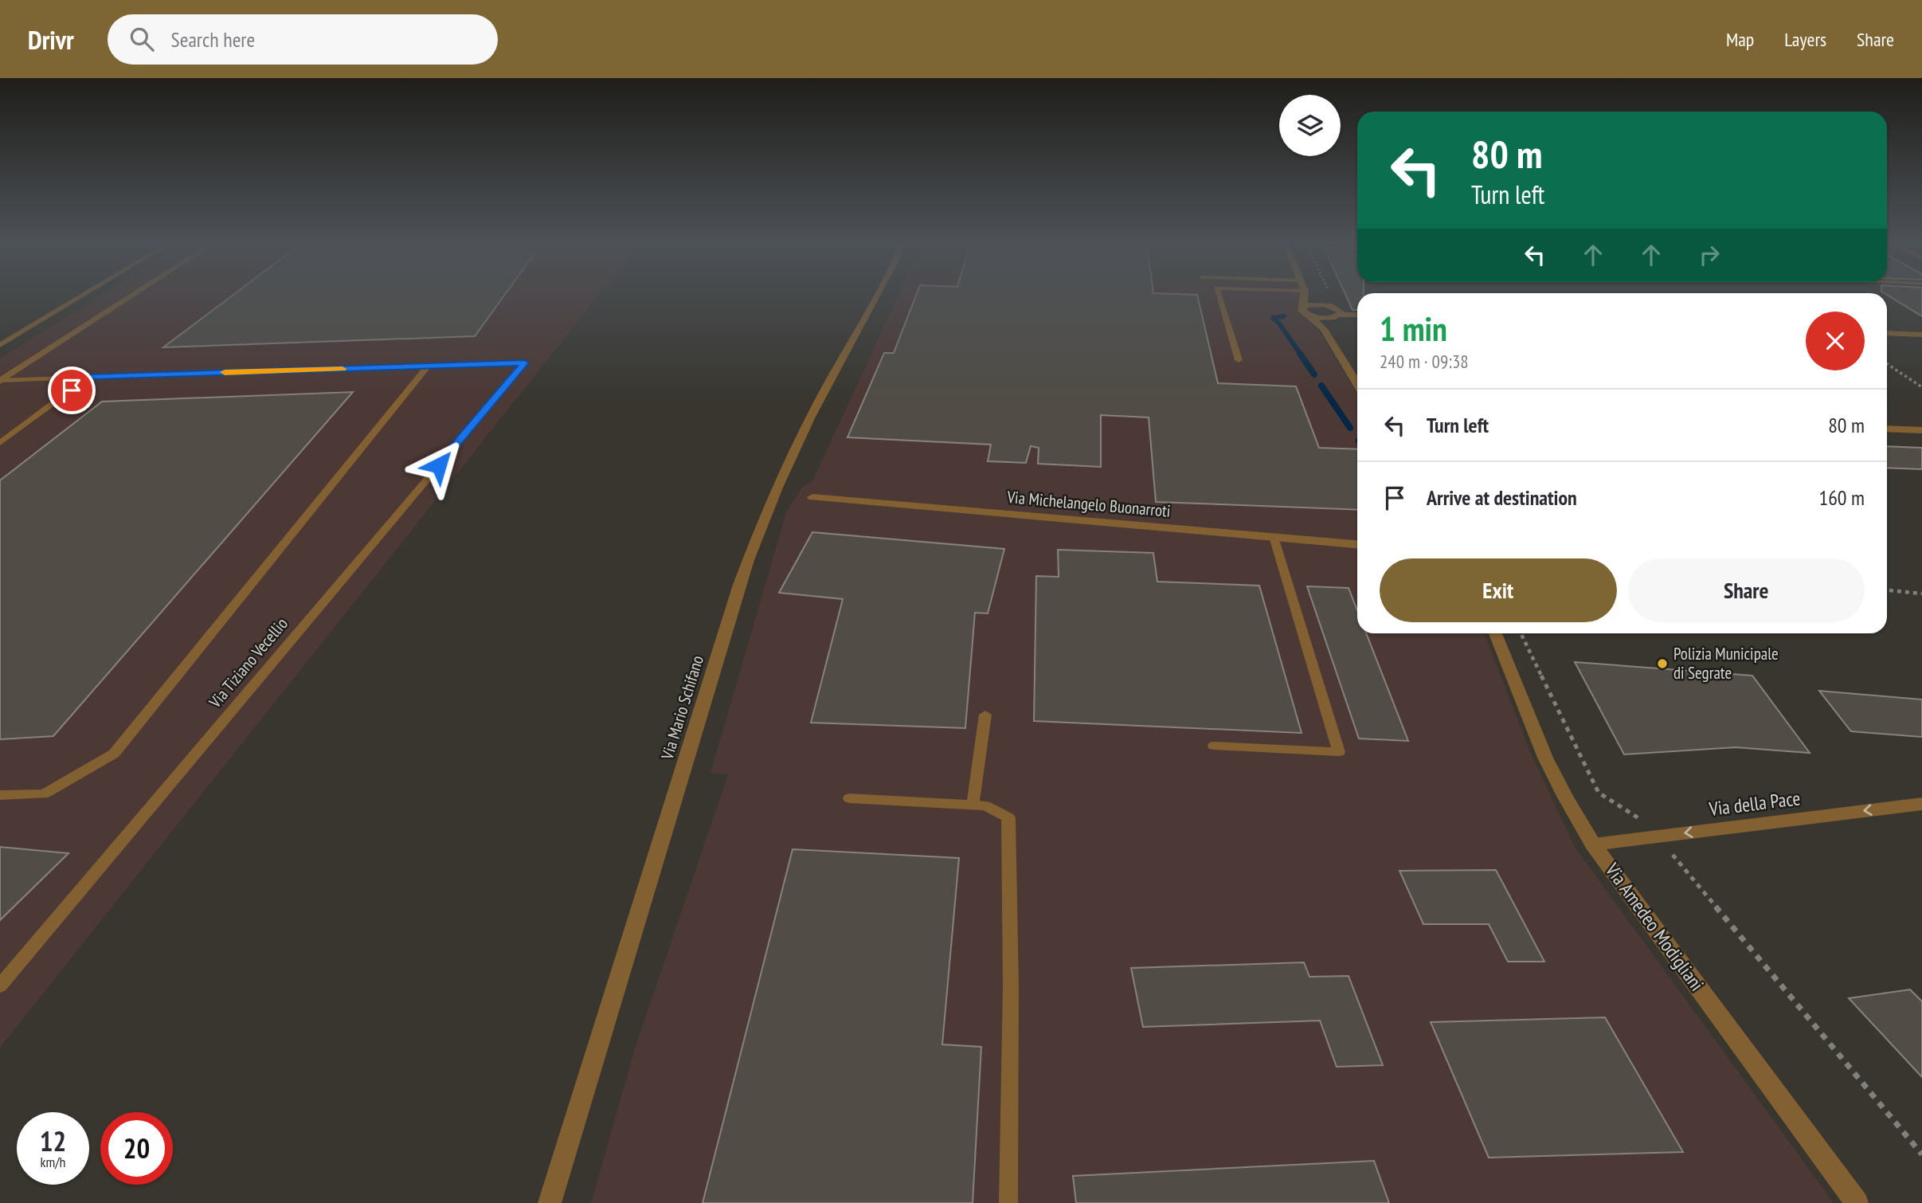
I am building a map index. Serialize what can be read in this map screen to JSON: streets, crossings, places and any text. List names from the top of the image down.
{
  "streets": {
    "street": [
      "Via Michelangelo Buonarroti",
      "Via Mario Schifano",
      "Via della Pace",
      "Via Amedeo Modigliani"
    ],
    "lane": ["Via Tiziano Vecellio"]
  },
  "crossings": [
    ["Via della Pace", "Via Amedeo Modigliani"]
  ],
  "one_way": ["Via della Pace"],
  "places": ["Polizia Municipale di Segrate"],
  "page": {
    "header": "Drivr",
    "search": "Search here",
    "nav": ["Map", "Layers", "Share"],
    "turn": ["80 m", "Turn left"],
    "heading": ["1 min", "240 m · 09:38"],
    "list": [
      {
        "name": "Turn left",
        "value": "80 m"
      },
      {
        "name": "Arrive at destination",
        "value": "160 m"
      }
    ],
    "buttons": ["Exit", "Share"],
    "speed": "12 km/h",
    "limit": "20"
  }
}
